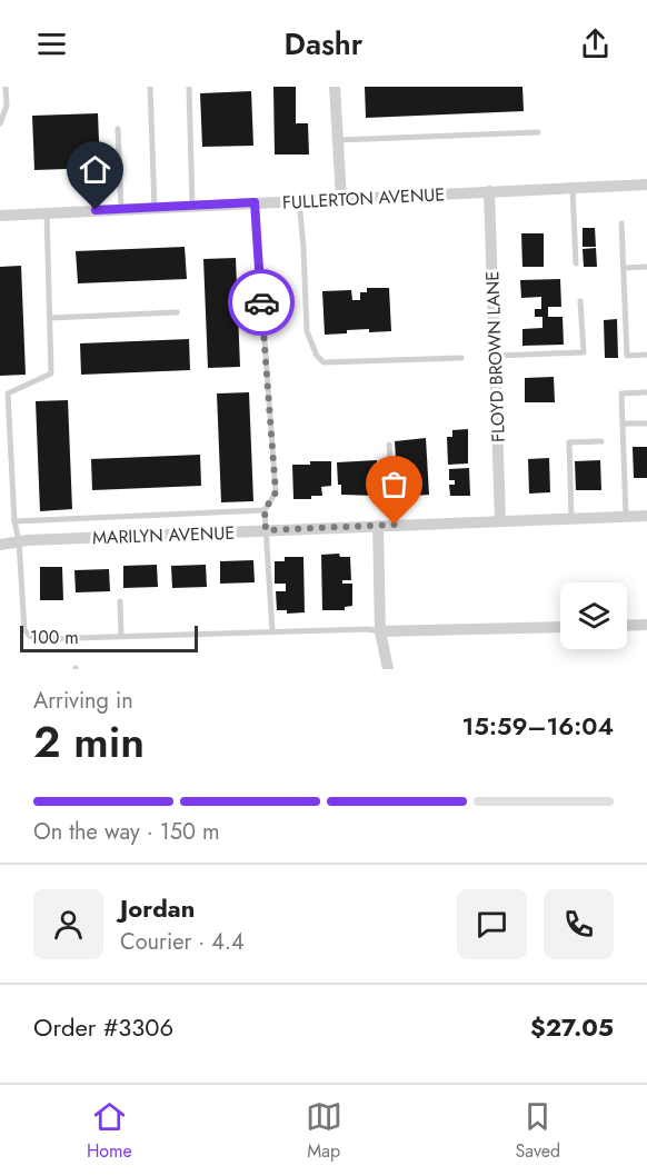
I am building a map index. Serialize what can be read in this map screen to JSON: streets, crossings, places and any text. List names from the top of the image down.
{
  "streets": {
    "street": ["FULLERTON AVENUE", "FLOYD BROWN LANE", "MARILYN AVENUE"]
  },
  "crossings": [
    ["FULLERTON AVENUE", "FLOYD BROWN LANE"],
    ["FLOYD BROWN LANE", "MARILYN AVENUE"]
  ],
  "scale_bar": "100 m",
  "page": {
    "header": "Dashr",
    "scale": "100 m",
    "heading": ["2 min", "Arriving in", "15:59–16:04"],
    "panel": [
      "Jordan",
      "Courier · 4.4",
      "Order #3306",
      "$27.05"
    ],
    "bar": "On the way · 150 m",
    "tabs": ["Home", "Map", "Saved"]
  }
}
